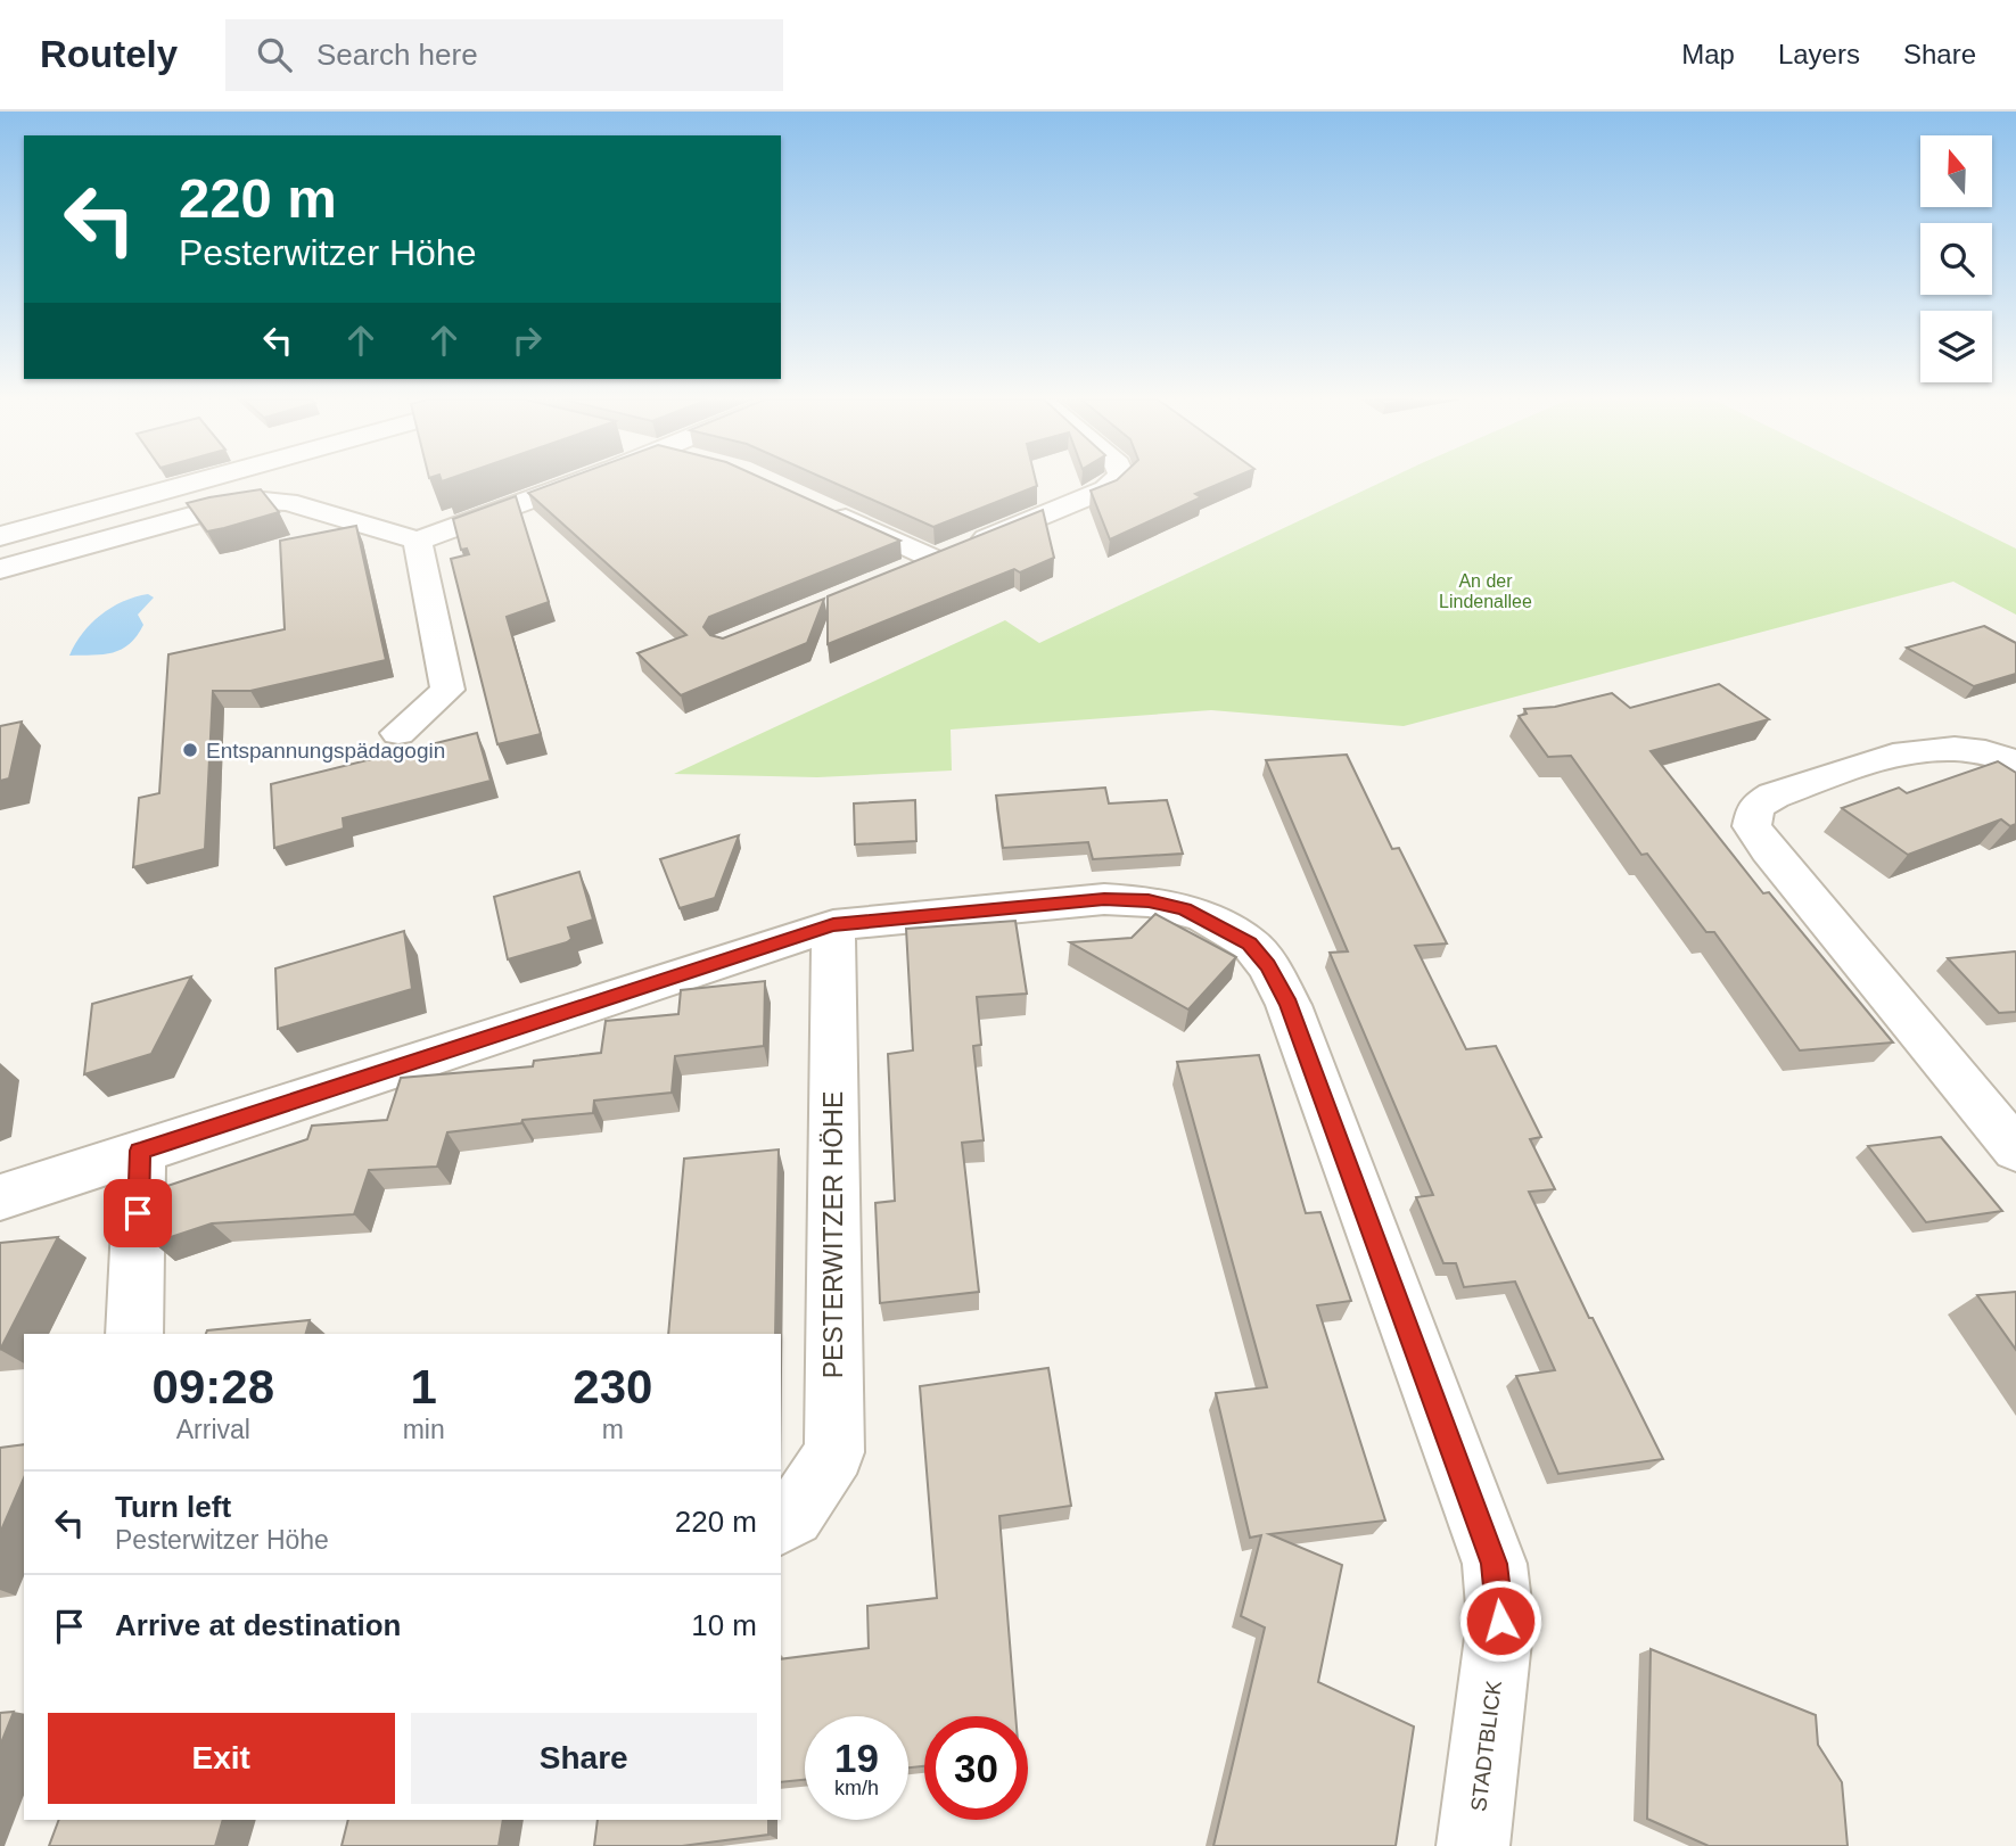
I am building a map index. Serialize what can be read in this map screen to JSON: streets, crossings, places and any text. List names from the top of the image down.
{
  "streets": {
    "street": ["PESTERWITZER HÖHE", "STADTBLICK"]
  },
  "crossings": [
    ["PESTERWITZER HÖHE", "STADTBLICK"]
  ],
  "parks": ["An der Lindenallee"],
  "places": ["Entspannungspädagogin"],
  "north": "top",
  "page": {
    "header": "Routely",
    "search": "Search here",
    "nav": ["Map", "Layers", "Share"],
    "turn": ["220 m", "Pesterwitzer Höhe"],
    "eta": [
      "09:28",
      "Arrival",
      "1",
      "min",
      "230",
      "m"
    ],
    "list": [
      {
        "name": "Turn left",
        "note": "Pesterwitzer Höhe",
        "value": "220 m"
      },
      {
        "name": "Arrive at destination",
        "value": "10 m"
      }
    ],
    "buttons": ["Exit", "Share"],
    "speed": "19 km/h",
    "limit": "30"
  }
}
